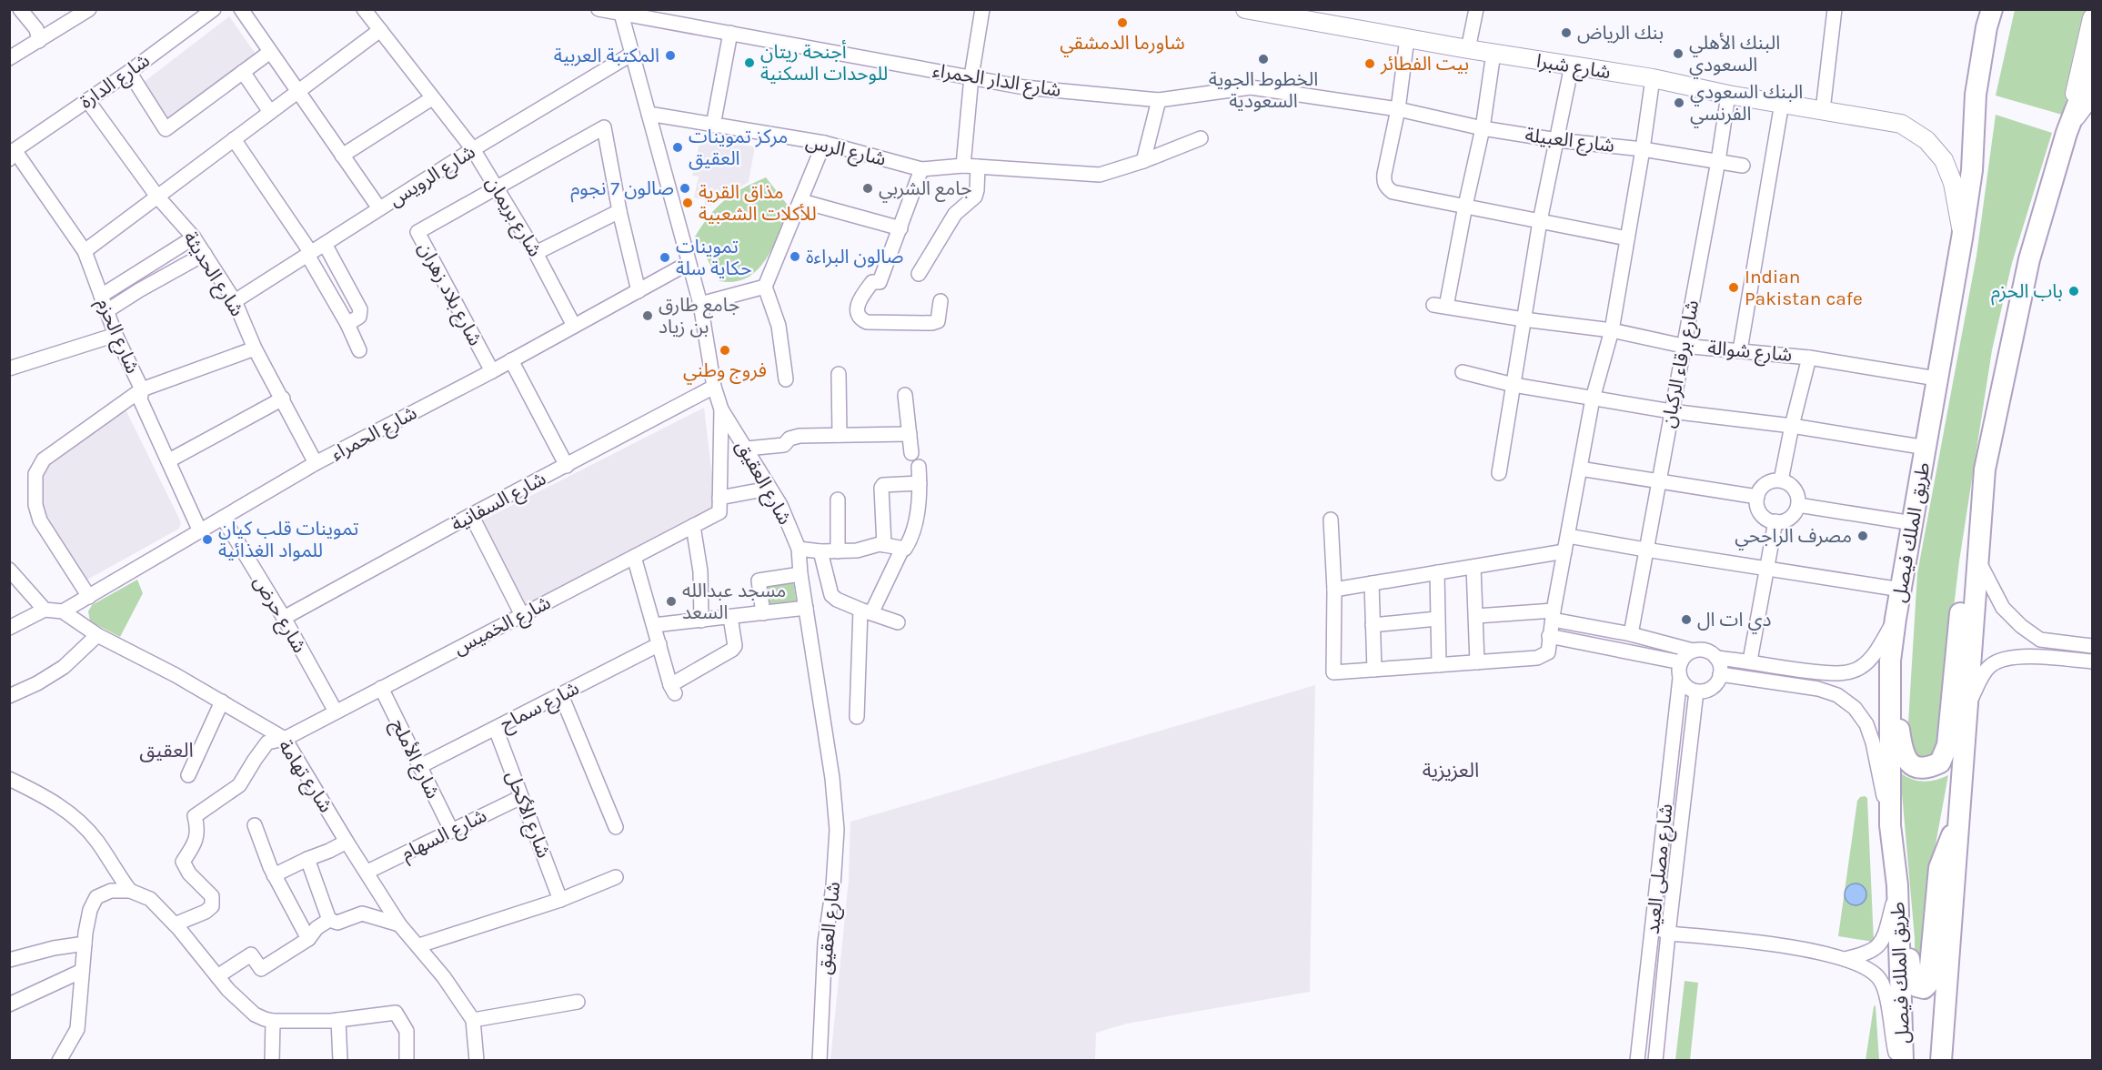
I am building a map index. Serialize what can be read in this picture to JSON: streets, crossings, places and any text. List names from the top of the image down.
{
  "streets": {
    "highway": ["طريق الملك فيصل"],
    "main road": ["شارع شبرا"],
    "street": [
      "شارع الدار الحمراء",
      "شارع الدارة",
      "شارع العبيلة",
      "شارع الرس",
      "شارع الرويس",
      "شارع بريمان",
      "شارع الحديثة",
      "شارع بلاد زهران",
      "شارع الحزم",
      "شارع شوالة",
      "شارع برقاء الركبان",
      "شارع الحمراء",
      "شارع العقيق",
      "شارع السفانية",
      "شارع حرض",
      "شارع الخميس",
      "شارع سماح",
      "شارع الأملح",
      "شارع تهامة",
      "شارع الأكحل",
      "شارع السهام",
      "شارع مصلى العيد"
    ]
  },
  "crossings": [
    ["شارع شبرا", "شارع برقاء الركبان"],
    ["شارع شبرا", "طريق الملك فيصل"],
    ["شارع الدار الحمراء", "شارع العبيلة"],
    ["شارع الدار الحمراء", "شارع العقيق"],
    ["شارع الدارة", "شارع الحديثة"],
    ["شارع الدارة", "شارع الحزم"],
    ["شارع العبيلة", "شارع برقاء الركبان"],
    ["شارع الرس", "شارع العقيق"],
    ["شارع الرويس", "شارع بريمان"],
    ["شارع الرويس", "شارع الحديثة"],
    ["شارع الرويس", "شارع العقيق"],
    ["شارع بريمان", "شارع بلاد زهران"],
    ["شارع بريمان", "شارع الحمراء"],
    ["شارع الحديثة", "شارع الحمراء"],
    ["شارع بلاد زهران", "شارع الحمراء"],
    ["شارع الحزم", "شارع الحمراء"],
    ["شارع شوالة", "شارع برقاء الركبان"],
    ["شارع شوالة", "طريق الملك فيصل"],
    ["شارع الحمراء", "شارع العقيق"],
    ["شارع الحمراء", "شارع حرض"],
    ["شارع الحمراء", "شارع تهامة"],
    ["شارع العقيق", "شارع السفانية"],
    ["شارع السفانية", "شارع حرض"],
    ["شارع حرض", "شارع الخميس"],
    ["شارع الخميس", "شارع الأملح"],
    ["شارع الخميس", "شارع تهامة"],
    ["شارع سماح", "شارع الأملح"],
    ["شارع سماح", "شارع الأكحل"],
    ["شارع الأملح", "شارع السهام"],
    ["شارع تهامة", "شارع السهام"],
    ["شارع الأكحل", "شارع السهام"]
  ],
  "districts": ["العقيق", "العزيزية"],
  "places": [
    "شاورما الدمشقي",
    "بنك الرياض",
    "البنك الأهلي السعودي",
    "المكتبة العربية",
    "الخطوط الجوية السعودية",
    "أجنحة ريتان للوحدات السكنية",
    "بيت الفطائر",
    "البنك السعودي الفرنسي",
    "مركز تموينات العقيق",
    "صالون 7 نجوم",
    "جامع الشربي",
    "مذاق القرية للأكلات الشعبية",
    "صالون البراءة",
    "تموينات حكاية سلة",
    "Indian Pakistan cafe",
    "باب الحزم",
    "جامع طارق بن زياد",
    "فروج وطني",
    "مصرف الراجحي",
    "تموينات قلب كيان للمواد الغذائية",
    "مسجد عبدالله السعد",
    "دي ات ال"
  ]
}
